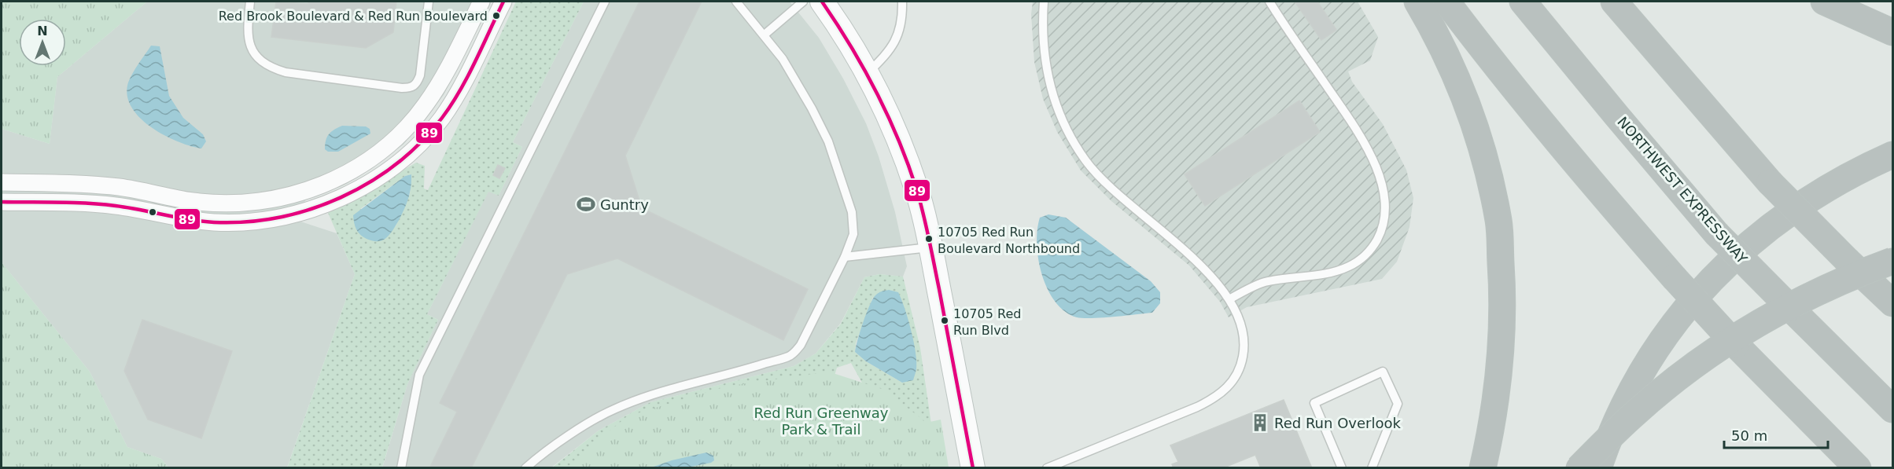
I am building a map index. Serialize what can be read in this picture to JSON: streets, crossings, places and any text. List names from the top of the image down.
{
  "streets": {
    "highway": ["NORTHWEST EXPRESSWAY"]
  },
  "parks": ["Red Run Greenway Park & Trail"],
  "places": {
    "other": ["Red Brook Boulevard & Red Run Boulevard", "10705 Red Run Boulevard Northbound", "10705 Red Run Blvd"],
    "sports": ["Guntry"],
    "building": ["Red Run Overlook"]
  },
  "lines": ["transit line 89"],
  "scale_bar": "50 m",
  "north": "top"
}
